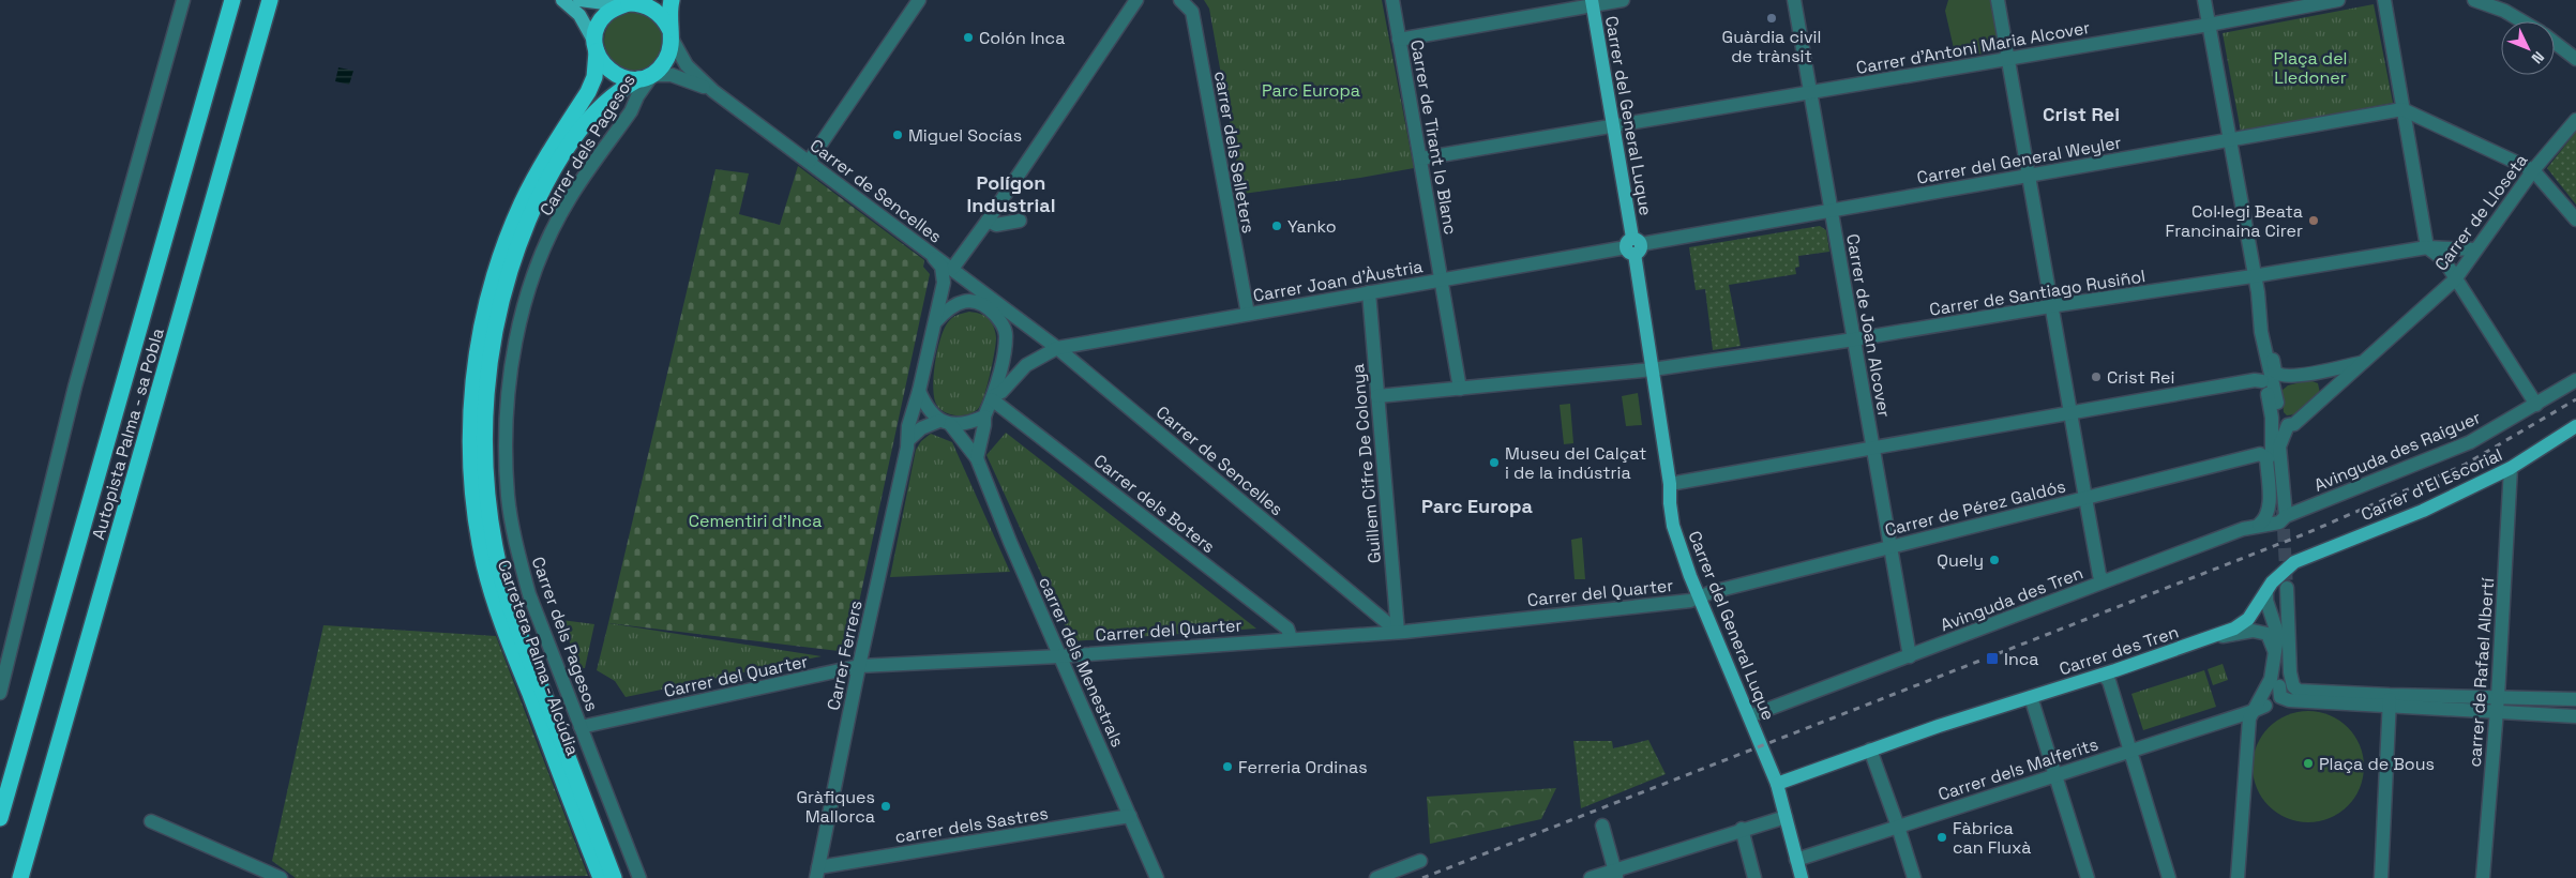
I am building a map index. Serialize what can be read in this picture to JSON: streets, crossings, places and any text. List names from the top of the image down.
{
  "streets": {
    "highway": ["Autopista Palma - sa Pobla", "Carretera Palma - Alcúdia"],
    "main road": ["Carrer del General Luque", "Carrer d'El Escorial", "Carrer des Tren"],
    "street": [
      "Carrer d'Antoni Maria Alcover",
      "Carrer de Tirant lo Blanc",
      "Carrer dels Pagesos",
      "carrer dels Selleters",
      "Carrer del General Weyler",
      "Carrer de Sencelles",
      "Carrer de Lloseta",
      "Carrer Joan d'Àustria",
      "Carrer de Santiago Rusiñol",
      "Carrer de Joan Alcover",
      "Avinguda des Raiguer",
      "Guillem Cifre De Colonya",
      "Carrer dels Boters",
      "Carrer de Pérez Galdós",
      "Carrer del Quarter",
      "Avinguda des Tren",
      "Carrer Ferrers",
      "carrer dels Menestrals",
      "carrer de Rafael Albertí",
      "Carrer dels Malferits",
      "carrer dels Sastres"
    ]
  },
  "crossings": [
    ["Carrer d'Antoni Maria Alcover", "Carrer del General Luque"],
    ["Carrer d'Antoni Maria Alcover", "Carrer de Tirant lo Blanc"],
    ["Carrer d'Antoni Maria Alcover", "Carrer de Joan Alcover"],
    ["Carrer del General Luque", "Carrer del General Weyler"],
    ["Carrer del General Luque", "Carrer Joan d'Àustria"],
    ["Carrer del General Luque", "Carrer de Santiago Rusiñol"],
    ["Carrer del General Luque", "Carrer de Pérez Galdós"],
    ["Carrer del General Luque", "Carrer del Quarter"],
    ["Carrer del General Luque", "Avinguda des Tren"],
    ["Carrer del General Luque", "Carrer des Tren"],
    ["Carrer del General Luque", "Carrer dels Malferits"],
    ["Carrer de Tirant lo Blanc", "Carrer Joan d'Àustria"],
    ["Carrer de Tirant lo Blanc", "Carrer de Santiago Rusiñol"],
    ["Carrer dels Pagesos", "Carrer de Sencelles"],
    ["Carrer dels Pagesos", "Carrer del Quarter"],
    ["Carrer dels Pagesos", "Carretera Palma - Alcúdia"],
    ["carrer dels Selleters", "Carrer Joan d'Àustria"],
    ["Carrer del General Weyler", "Carrer Joan d'Àustria"],
    ["Carrer del General Weyler", "Carrer de Joan Alcover"],
    ["Carrer de Sencelles", "Carrer Joan d'Àustria"],
    ["Carrer de Sencelles", "Guillem Cifre De Colonya"],
    ["Carrer de Sencelles", "Carrer dels Boters"],
    ["Carrer de Sencelles", "Carrer del Quarter"],
    ["Carrer de Sencelles", "Carrer Ferrers"],
    ["Carrer de Sencelles", "Carretera Palma - Alcúdia"],
    ["Carrer de Sencelles", "carrer dels Menestrals"],
    ["Carrer de Lloseta", "Carrer de Santiago Rusiñol"],
    ["Carrer Joan d'Àustria", "Guillem Cifre De Colonya"],
    ["Carrer Joan d'Àustria", "Carrer dels Boters"],
    ["Carrer Joan d'Àustria", "Carrer Ferrers"],
    ["Carrer Joan d'Àustria", "carrer dels Menestrals"],
    ["Carrer de Santiago Rusiñol", "Carrer de Joan Alcover"],
    ["Carrer de Santiago Rusiñol", "Guillem Cifre De Colonya"],
    ["Carrer de Joan Alcover", "Carrer de Pérez Galdós"],
    ["Carrer de Joan Alcover", "Avinguda des Tren"],
    ["Avinguda des Raiguer", "Avinguda des Tren"],
    ["Guillem Cifre De Colonya", "Carrer del Quarter"],
    ["Carrer d'El Escorial", "Carrer des Tren"],
    ["Carrer d'El Escorial", "carrer de Rafael Albertí"],
    ["Carrer dels Boters", "Carrer del Quarter"],
    ["Carrer dels Boters", "Carrer Ferrers"],
    ["Carrer dels Boters", "carrer dels Menestrals"],
    ["Carrer de Pérez Galdós", "Carrer del Quarter"],
    ["Carrer de Pérez Galdós", "Avinguda des Tren"],
    ["Carrer del Quarter", "Carrer Ferrers"],
    ["Carrer del Quarter", "carrer dels Menestrals"],
    ["Carrer Ferrers", "carrer dels Menestrals"],
    ["Carrer Ferrers", "carrer dels Sastres"],
    ["carrer dels Menestrals", "carrer dels Sastres"]
  ],
  "districts": ["Crist Rei", "Polígon Industrial", "Parc Europa"],
  "parks": ["Plaça del Lledoner", "Parc Europa", "Cementiri d'Inca"],
  "places": {
    "other": [
      "Guàrdia civil de trànsit",
      "Colón Inca",
      "Miguel Socías",
      "Col·legi Beata Francinaina Cirer",
      "Yanko",
      "Crist Rei",
      "Museu del Calçat i de la indústria",
      "Quely",
      "Plaça de Bous",
      "Ferreria Ordinas",
      "Gràfiques Mallorca",
      "Fàbrica can Fluxà"
    ],
    "transit": ["Inca"]
  },
  "north": "bottom right"
}
